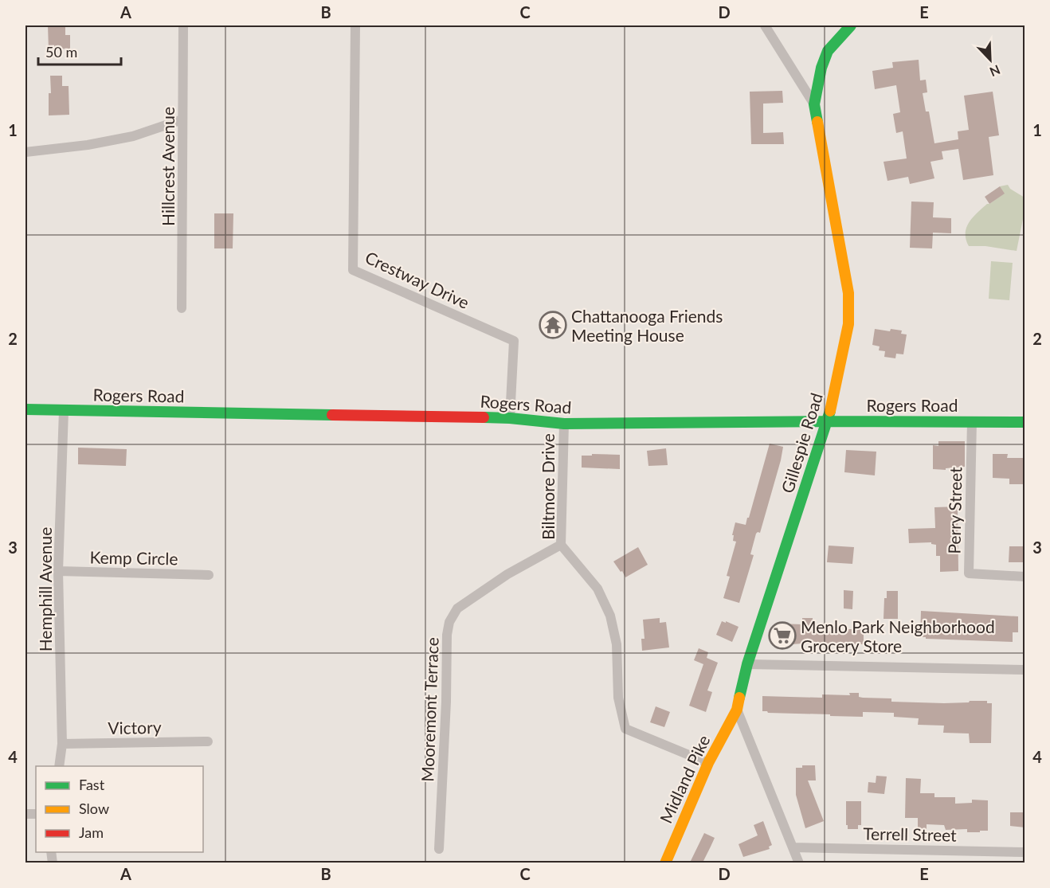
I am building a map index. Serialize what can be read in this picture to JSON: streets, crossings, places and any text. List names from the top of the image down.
{
  "streets": {
    "street": [
      "Hillcrest Avenue",
      "Crestway Drive",
      "Rogers Road",
      "Gillespie Road",
      "Biltmore Drive",
      "Perry Street",
      "Kemp Circle",
      "Hemphill Avenue",
      "Mooremont Terrace",
      "Victory",
      "Midland Pike",
      "Terrell Street"
    ]
  },
  "crossings": [
    ["Crestway Drive", "Rogers Road"],
    ["Rogers Road", "Gillespie Road"],
    ["Rogers Road", "Biltmore Drive"],
    ["Rogers Road", "Perry Street"],
    ["Rogers Road", "Hemphill Avenue"],
    ["Gillespie Road", "Midland Pike"],
    ["Biltmore Drive", "Mooremont Terrace"],
    ["Biltmore Drive", "Midland Pike"],
    ["Kemp Circle", "Hemphill Avenue"],
    ["Hemphill Avenue", "Victory"]
  ],
  "places": {
    "temple": ["Chattanooga Friends Meeting House"],
    "supermarket": ["Menlo Park Neighborhood Grocery Store"]
  },
  "legend": ["Fast", "Slow", "Jam"],
  "scale_bar": "50 m",
  "north": "bottom right",
  "grid": {
    "columns": [
      "A",
      "B",
      "C",
      "D",
      "E"
    ],
    "rows": [
      "1",
      "2",
      "3",
      "4"
    ]
  }
}
